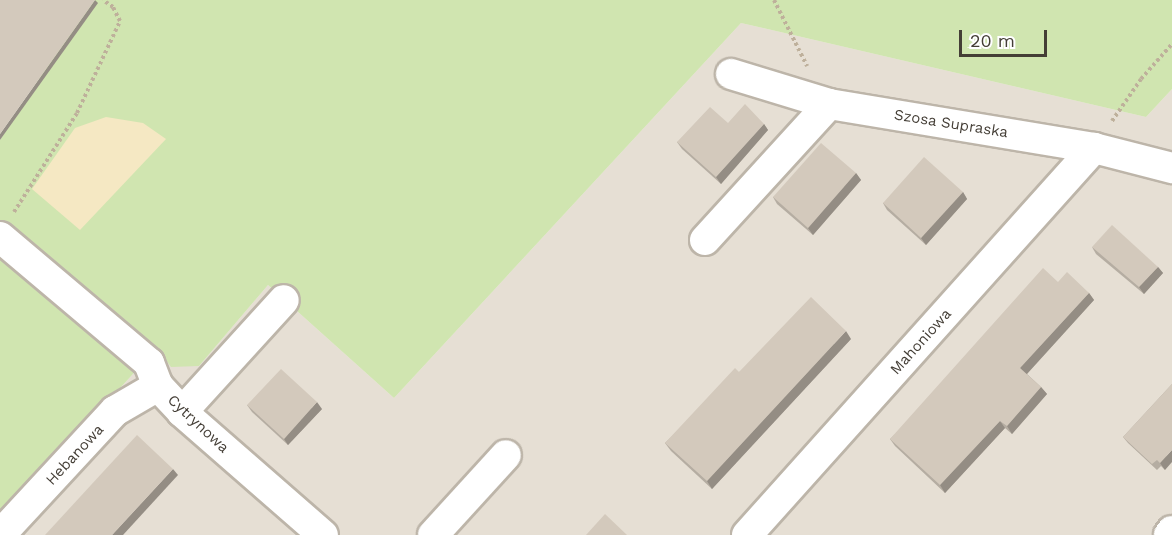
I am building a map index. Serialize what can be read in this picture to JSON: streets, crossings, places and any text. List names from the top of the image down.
{
  "streets": {
    "street": [
      "Szosa Supraska",
      "Mahoniowa",
      "Cytrynowa",
      "Hebanowa"
    ]
  },
  "crossings": [
    ["Szosa Supraska", "Mahoniowa"],
    ["Cytrynowa", "Hebanowa"]
  ],
  "scale_bar": "20 m"
}
